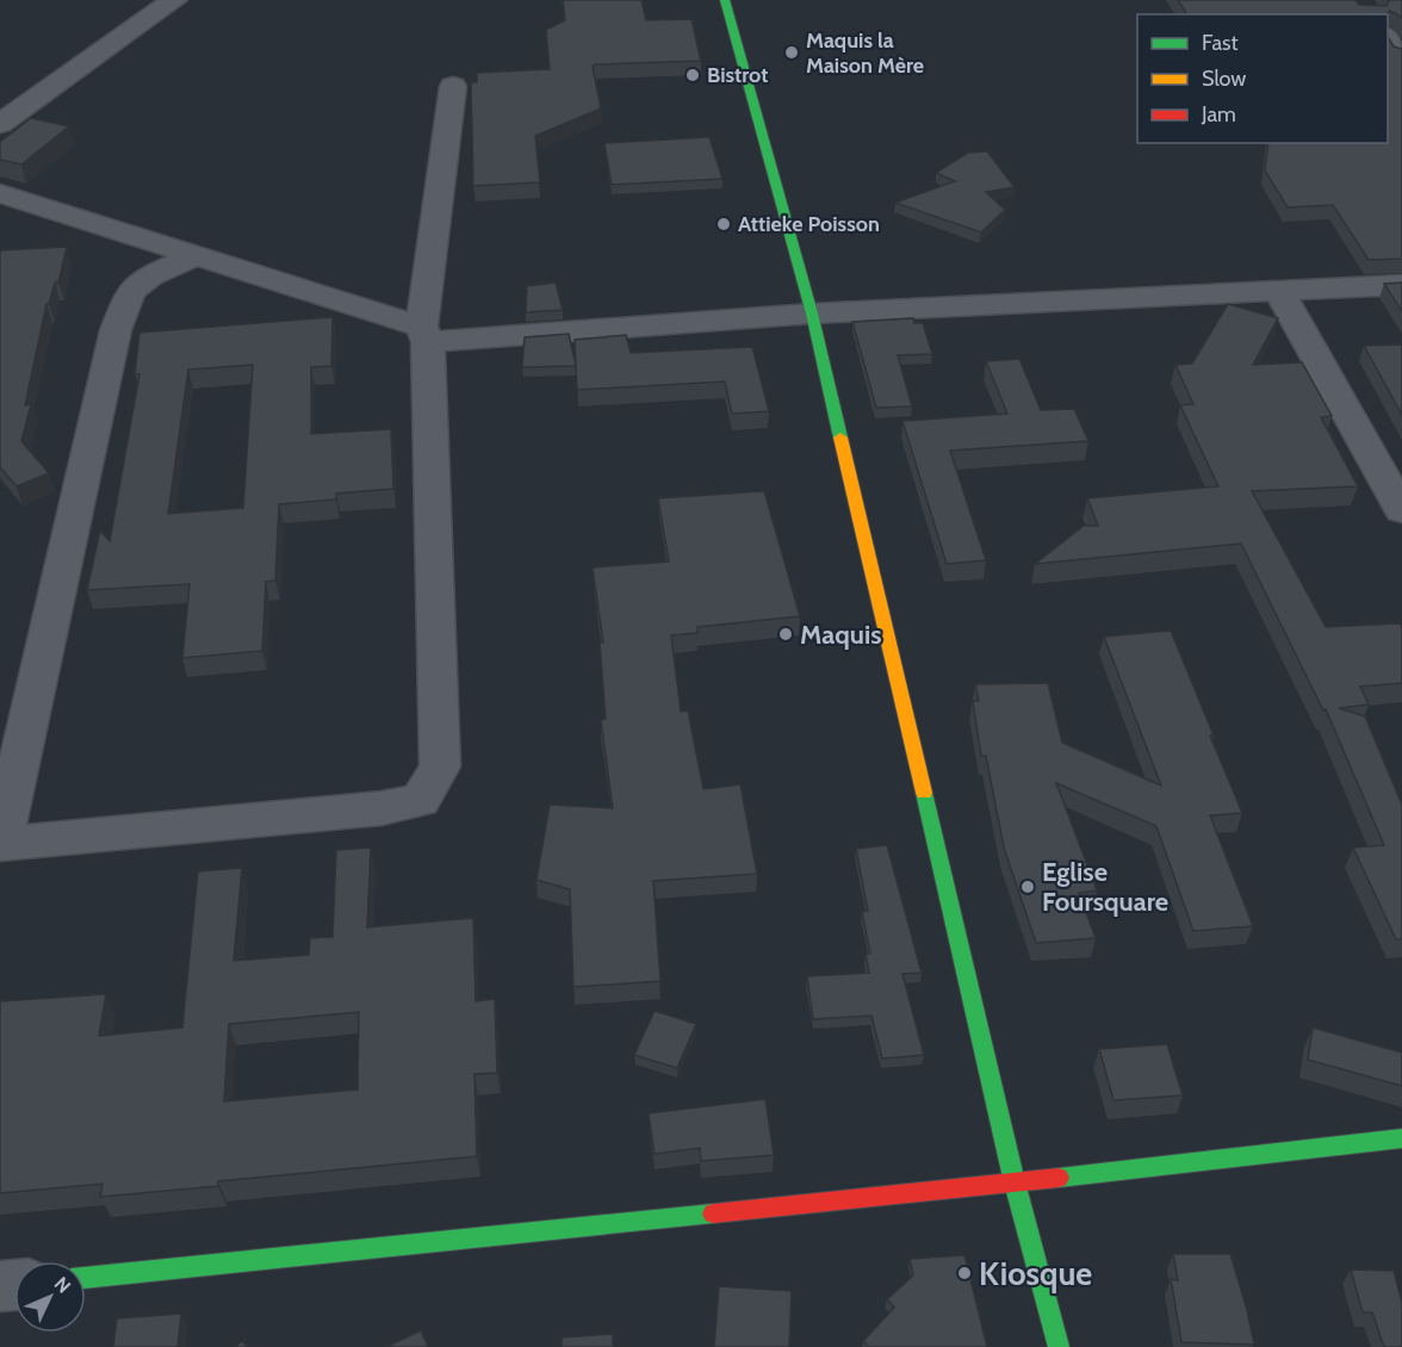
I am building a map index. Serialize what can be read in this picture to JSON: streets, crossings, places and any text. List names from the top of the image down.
{
  "places": [
    "Maquis la Maison Mère",
    "Bistrot",
    "Attieke Poisson",
    "Maquis",
    "Eglise Foursquare",
    "Kiosque"
  ],
  "legend": ["Fast", "Slow", "Jam"],
  "north": "top right"
}
